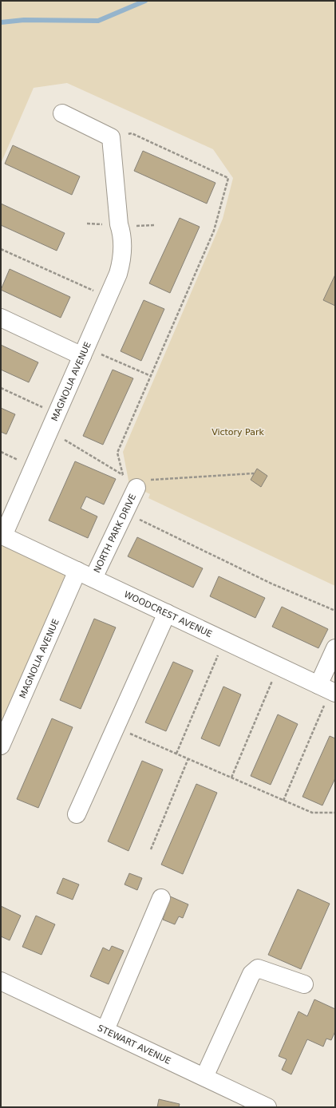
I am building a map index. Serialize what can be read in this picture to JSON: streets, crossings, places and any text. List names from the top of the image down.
{
  "streets": {
    "street": [
      "MAGNOLIA AVENUE",
      "NORTH PARK DRIVE",
      "WOODCREST AVENUE",
      "STEWART AVENUE"
    ]
  },
  "crossings": [
    ["MAGNOLIA AVENUE", "WOODCREST AVENUE"],
    ["NORTH PARK DRIVE", "WOODCREST AVENUE"]
  ],
  "parks": ["Victory Park"]
}
